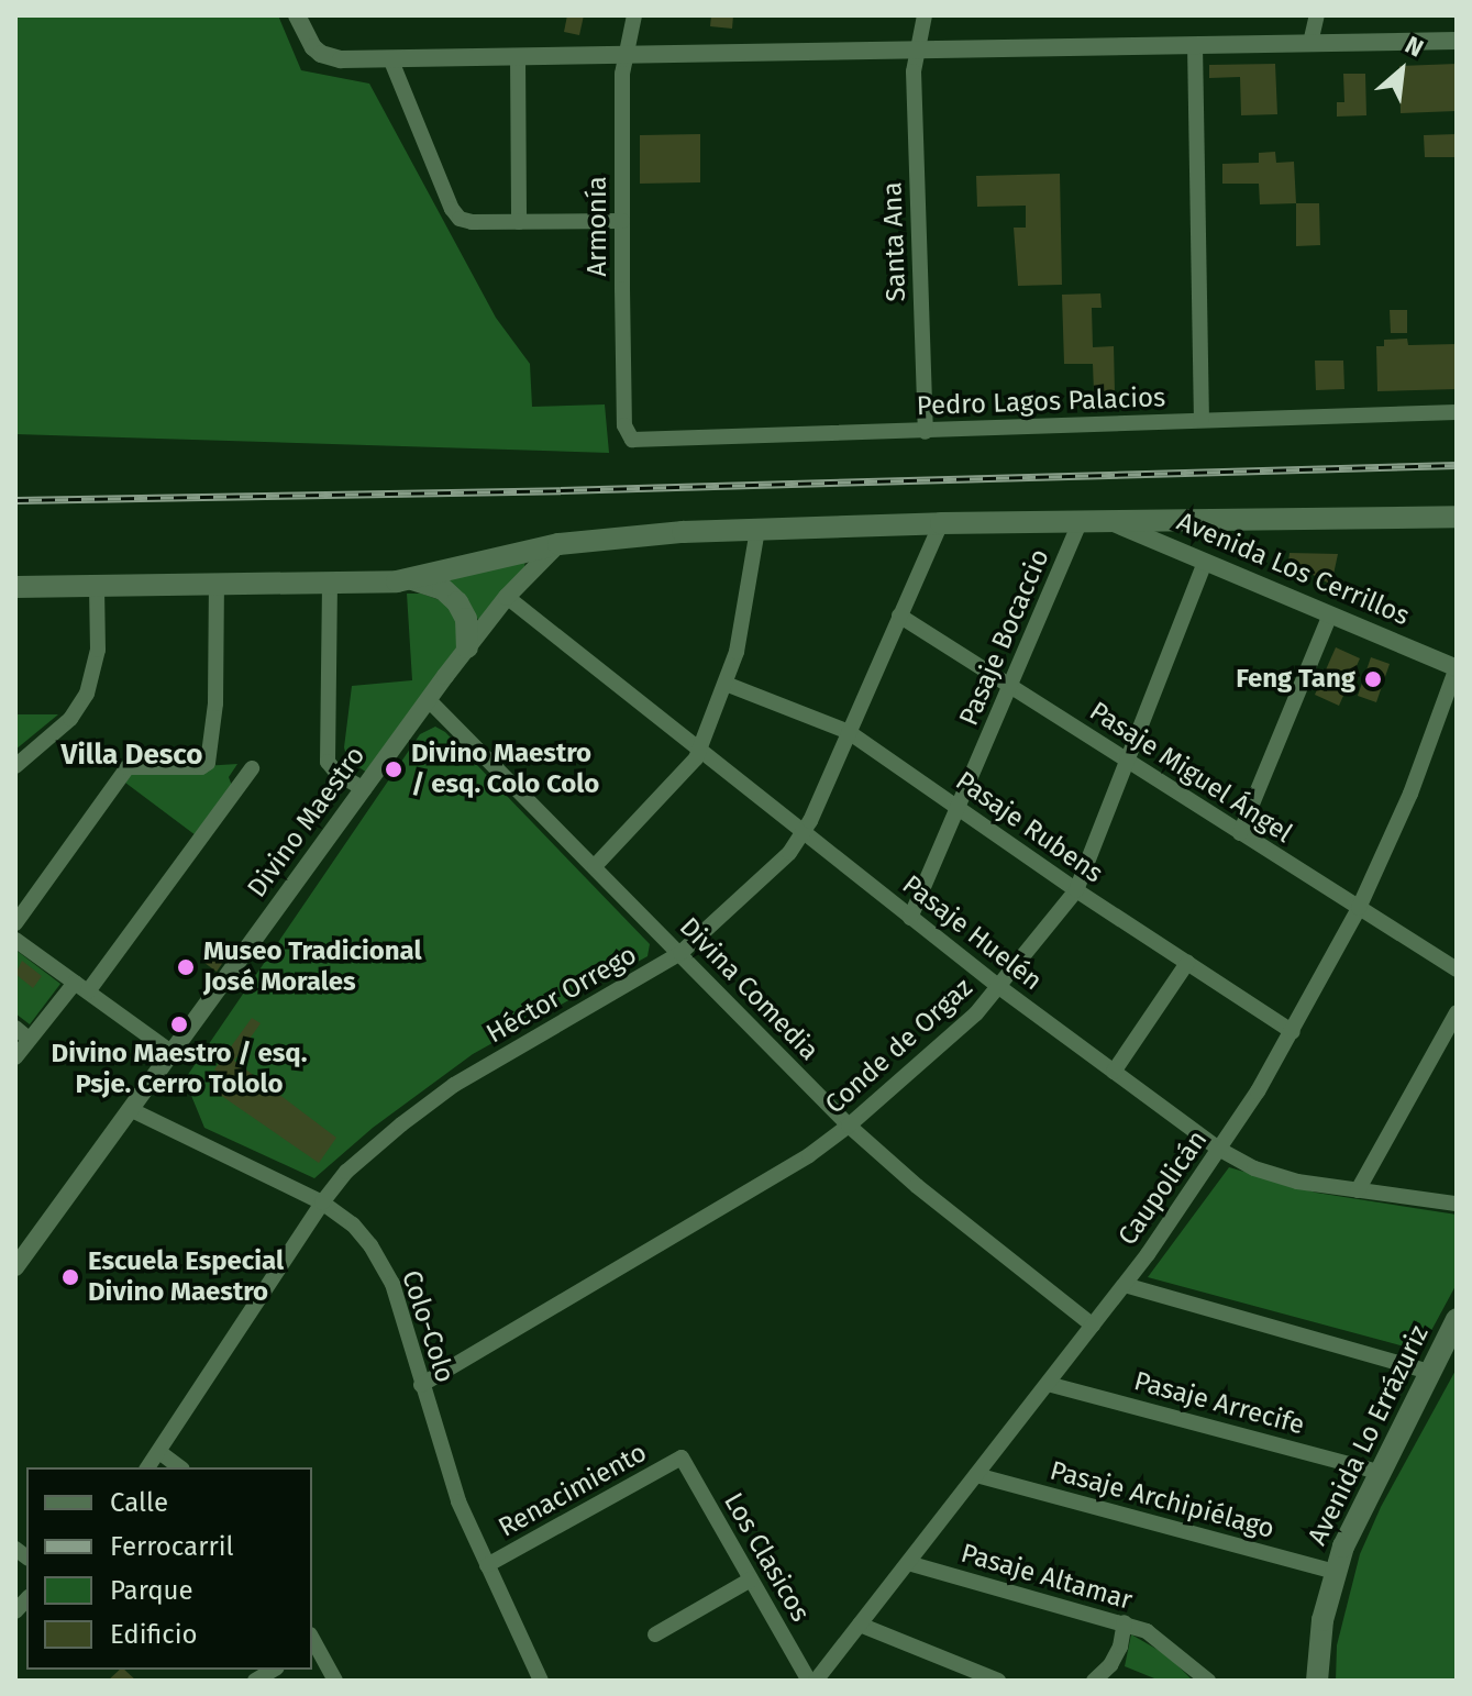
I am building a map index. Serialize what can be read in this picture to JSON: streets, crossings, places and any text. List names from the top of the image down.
{
  "streets": {
    "main road": ["Avenida Lo Errázuriz"],
    "street": [
      "Armonía",
      "Santa Ana",
      "Pedro Lagos Palacios",
      "Avenida Los Cerrillos",
      "Pasaje Bocaccio",
      "Pasaje Miguel Ángel",
      "Divino Maestro",
      "Pasaje Rubens",
      "Pasaje Huelén",
      "Divina Comedia",
      "Héctor Orrego",
      "Conde de Orgaz",
      "Caupolicán",
      "Colo-Colo",
      "Pasaje Arrecife",
      "Renacimiento",
      "Pasaje Archipiélago",
      "Los Clasicos",
      "Pasaje Altamar"
    ]
  },
  "crossings": [
    ["Armonía", "Pedro Lagos Palacios"],
    ["Santa Ana", "Pedro Lagos Palacios"],
    ["Avenida Los Cerrillos", "Conde de Orgaz"],
    ["Avenida Los Cerrillos", "Caupolicán"],
    ["Pasaje Bocaccio", "Pasaje Miguel Ángel"],
    ["Pasaje Bocaccio", "Pasaje Rubens"],
    ["Pasaje Bocaccio", "Pasaje Huelén"],
    ["Pasaje Miguel Ángel", "Héctor Orrego"],
    ["Pasaje Miguel Ángel", "Conde de Orgaz"],
    ["Pasaje Miguel Ángel", "Caupolicán"],
    ["Divino Maestro", "Pasaje Huelén"],
    ["Divino Maestro", "Divina Comedia"],
    ["Divino Maestro", "Colo-Colo"],
    ["Pasaje Rubens", "Héctor Orrego"],
    ["Pasaje Rubens", "Conde de Orgaz"],
    ["Pasaje Rubens", "Caupolicán"],
    ["Pasaje Huelén", "Héctor Orrego"],
    ["Pasaje Huelén", "Conde de Orgaz"],
    ["Pasaje Huelén", "Caupolicán"],
    ["Divina Comedia", "Héctor Orrego"],
    ["Divina Comedia", "Conde de Orgaz"],
    ["Divina Comedia", "Caupolicán"],
    ["Héctor Orrego", "Colo-Colo"],
    ["Conde de Orgaz", "Colo-Colo"],
    ["Caupolicán", "Pasaje Arrecife"],
    ["Caupolicán", "Pasaje Archipiélago"],
    ["Caupolicán", "Pasaje Altamar"],
    ["Colo-Colo", "Renacimiento"],
    ["Pasaje Arrecife", "Avenida Lo Errázuriz"],
    ["Avenida Lo Errázuriz", "Pasaje Archipiélago"],
    ["Renacimiento", "Los Clasicos"]
  ],
  "districts": ["Villa Desco"],
  "places": [
    "Feng Tang",
    "Divino Maestro / esq. Colo Colo",
    "Museo Tradicional José Morales",
    "Divino Maestro / esq. Psje. Cerro Tololo",
    "Escuela Especial Divino Maestro"
  ],
  "legend": [
    "Calle",
    "Ferrocarril",
    "Parque",
    "Edificio"
  ],
  "north": "top right"
}
